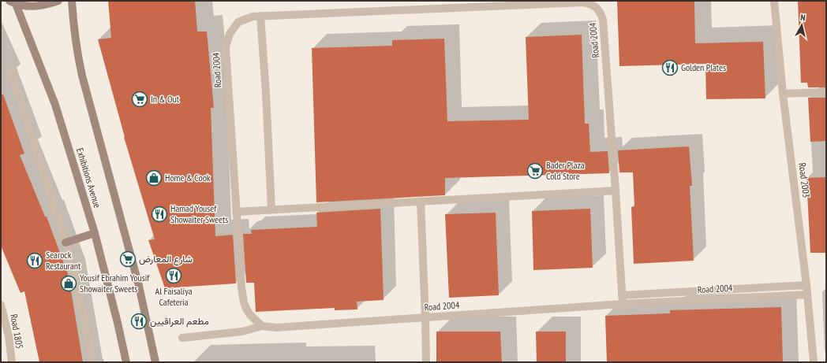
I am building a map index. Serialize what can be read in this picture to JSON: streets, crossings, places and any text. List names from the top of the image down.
{
  "streets": {
    "main road": ["Exhibitions Avenue"],
    "street": ["Road 2004", "Road 2003", "Road 1805"]
  },
  "crossings": [
    ["Road 2004", "Road 2003"]
  ],
  "places": {
    "restaurant": [
      "Golden Plates",
      "Hamad Yousef Showaiter Sweets",
      "Searock Restaurant",
      "Al Faisaliya Cafeteria",
      "مطعم العراقيين"
    ],
    "supermarket": ["In & Out", "Bader Plaza Cold Store", "شارع المعارض"],
    "shop": ["Home & Cook", "Yousif Ebrahim Yousif Showaiter Sweets"]
  },
  "north": "top"
}
